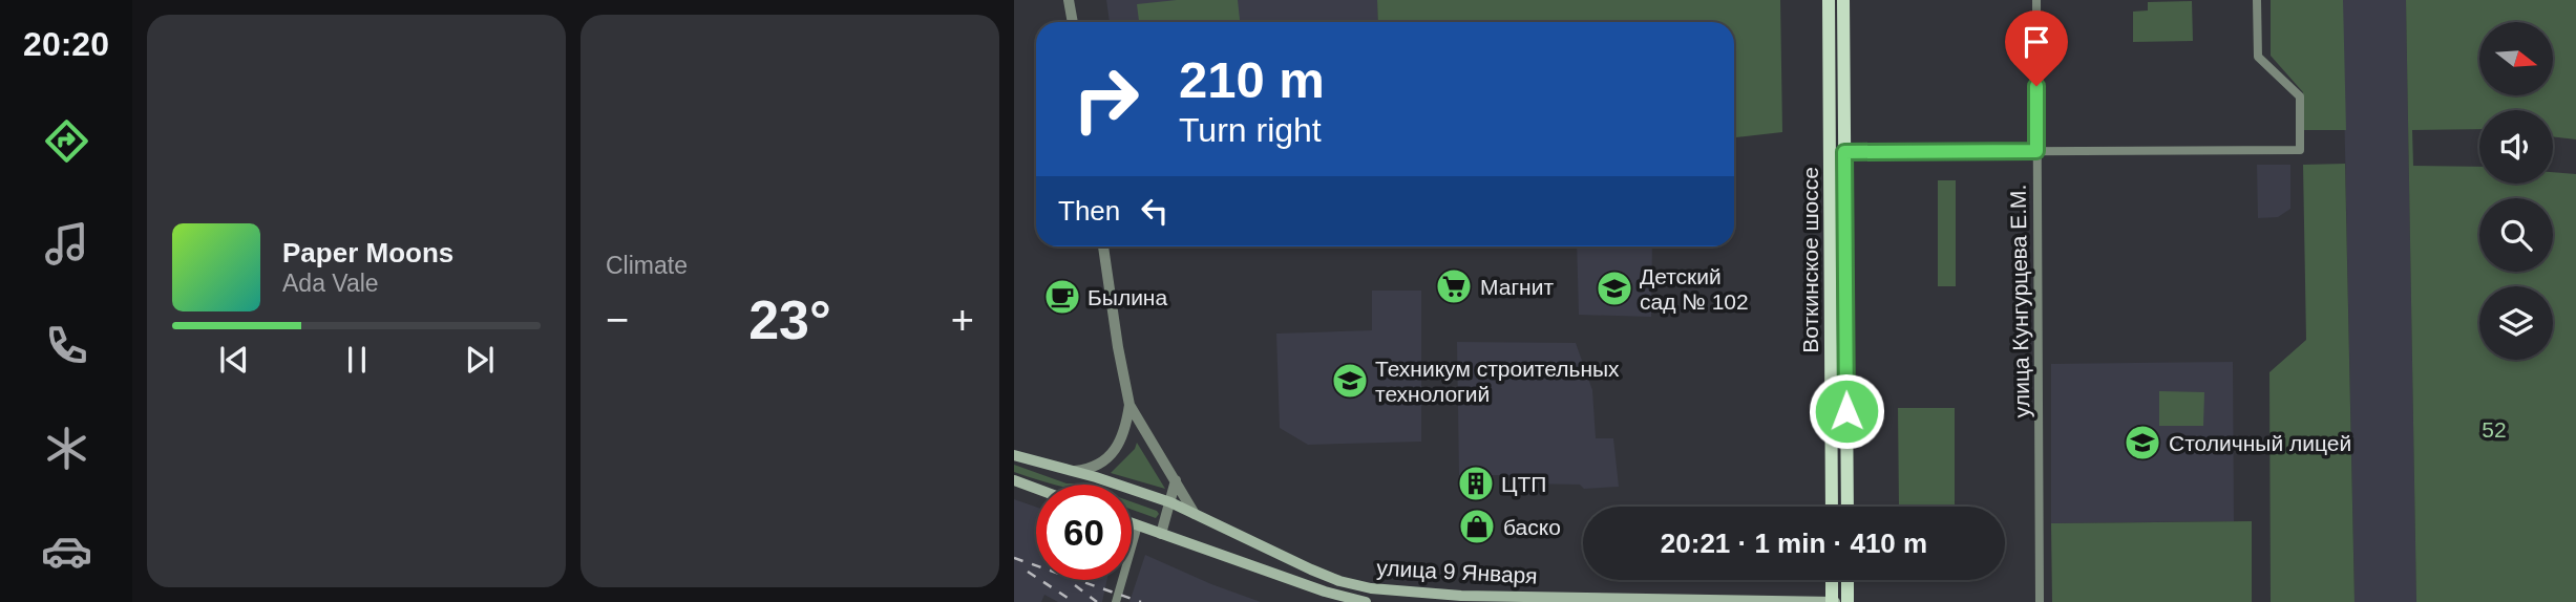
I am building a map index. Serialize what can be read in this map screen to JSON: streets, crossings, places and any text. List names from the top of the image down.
{
  "streets": {
    "main road": ["Воткинское шоссе", "улица 9 Января"],
    "street": ["улица Кунгурцева Е.М."]
  },
  "parks": ["52"],
  "places": {
    "supermarket": ["Магнит"],
    "school or university": ["Детский сад № 102", "Техникум строительных технологий", "Столичный лицей"],
    "cafe": ["Былина"],
    "building": ["ЦТП"],
    "shop": ["баско"]
  },
  "north": "right",
  "page": {
    "tabs": "20:20",
    "tile": "Climate",
    "turn": ["210 m", "Turn right"],
    "then": "Then",
    "song": ["Paper Moons", "Ada Vale"],
    "heat": ["−", "23°", "+"],
    "limit": "60",
    "trip": "20:21 · 1 min · 410 m"
  }
}
